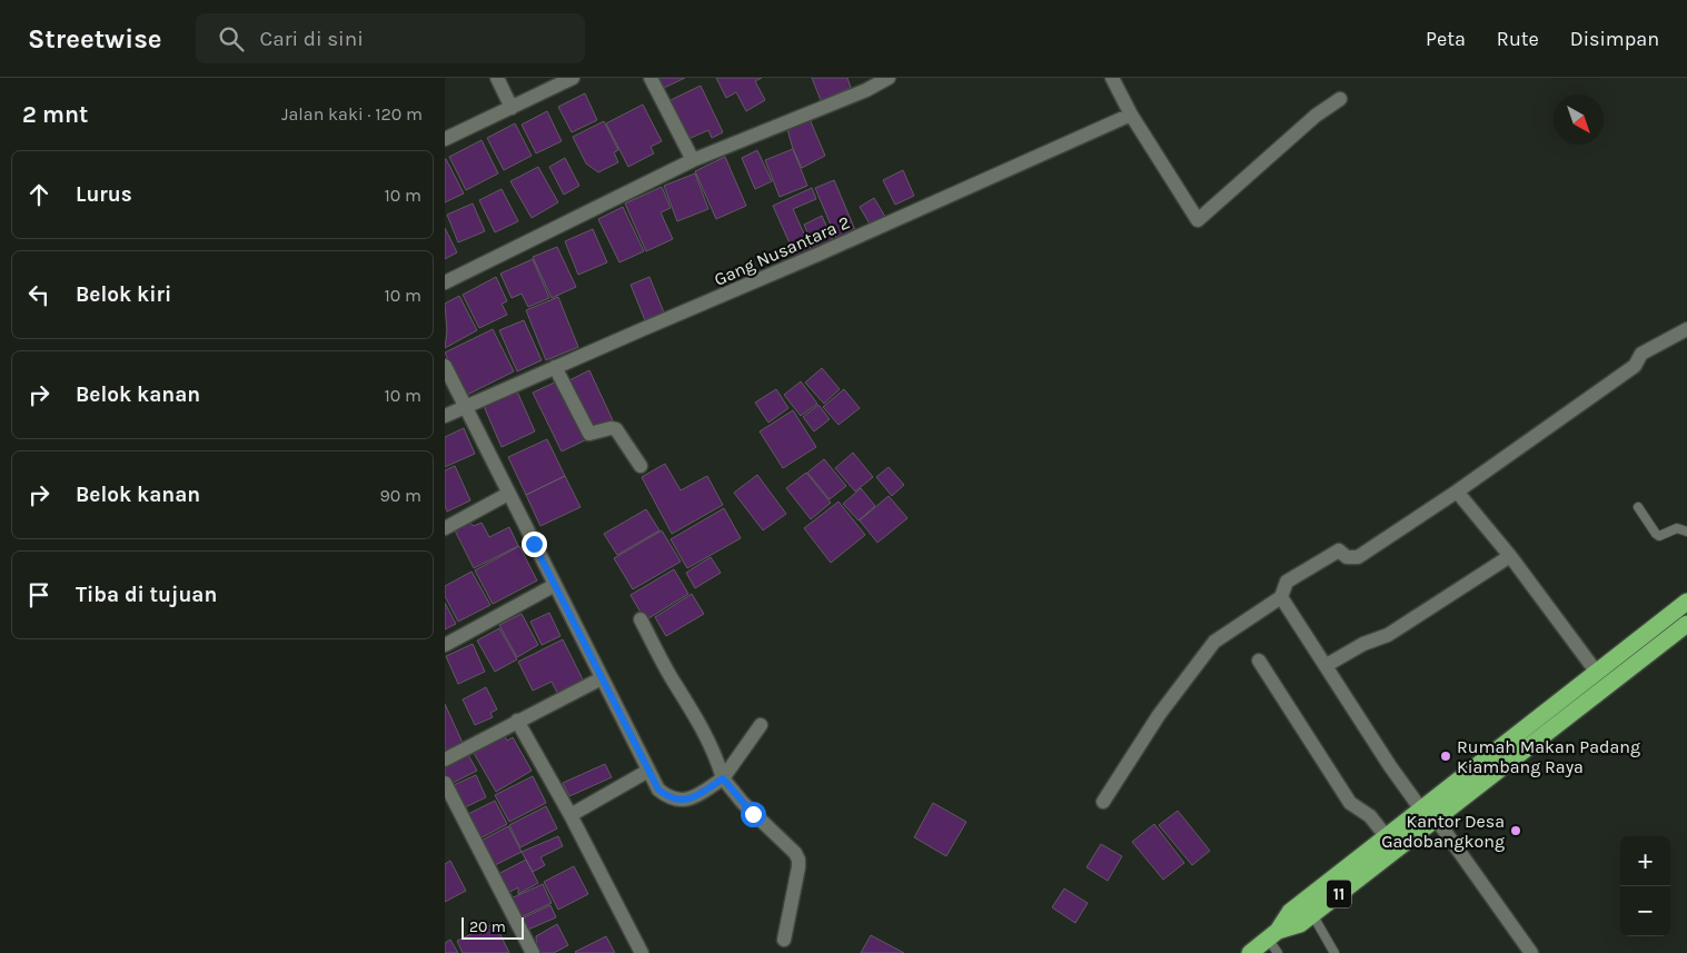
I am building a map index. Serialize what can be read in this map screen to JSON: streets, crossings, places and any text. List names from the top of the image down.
{
  "streets": {
    "highway": ["11"],
    "street": ["Gang Nusantara 2"]
  },
  "places": ["Rumah Makan Padang Kiambang Raya", "Kantor Desa Gadobangkong"],
  "scale_bar": "20 m",
  "north": "bottom right",
  "page": {
    "header": "Streetwise",
    "search": "Cari di sini",
    "nav": ["Peta", "Rute", "Disimpan"],
    "heading": ["2 mnt", "Jalan kaki · 120 m"],
    "list": [
      ["Lurus", "10 m"],
      ["Belok kiri", "10 m"],
      ["Belok kanan", "10 m"],
      ["Belok kanan", "90 m"],
      "Tiba di tujuan"
    ],
    "map_buttons": ["+", "−"],
    "scale": "20 m"
  }
}
